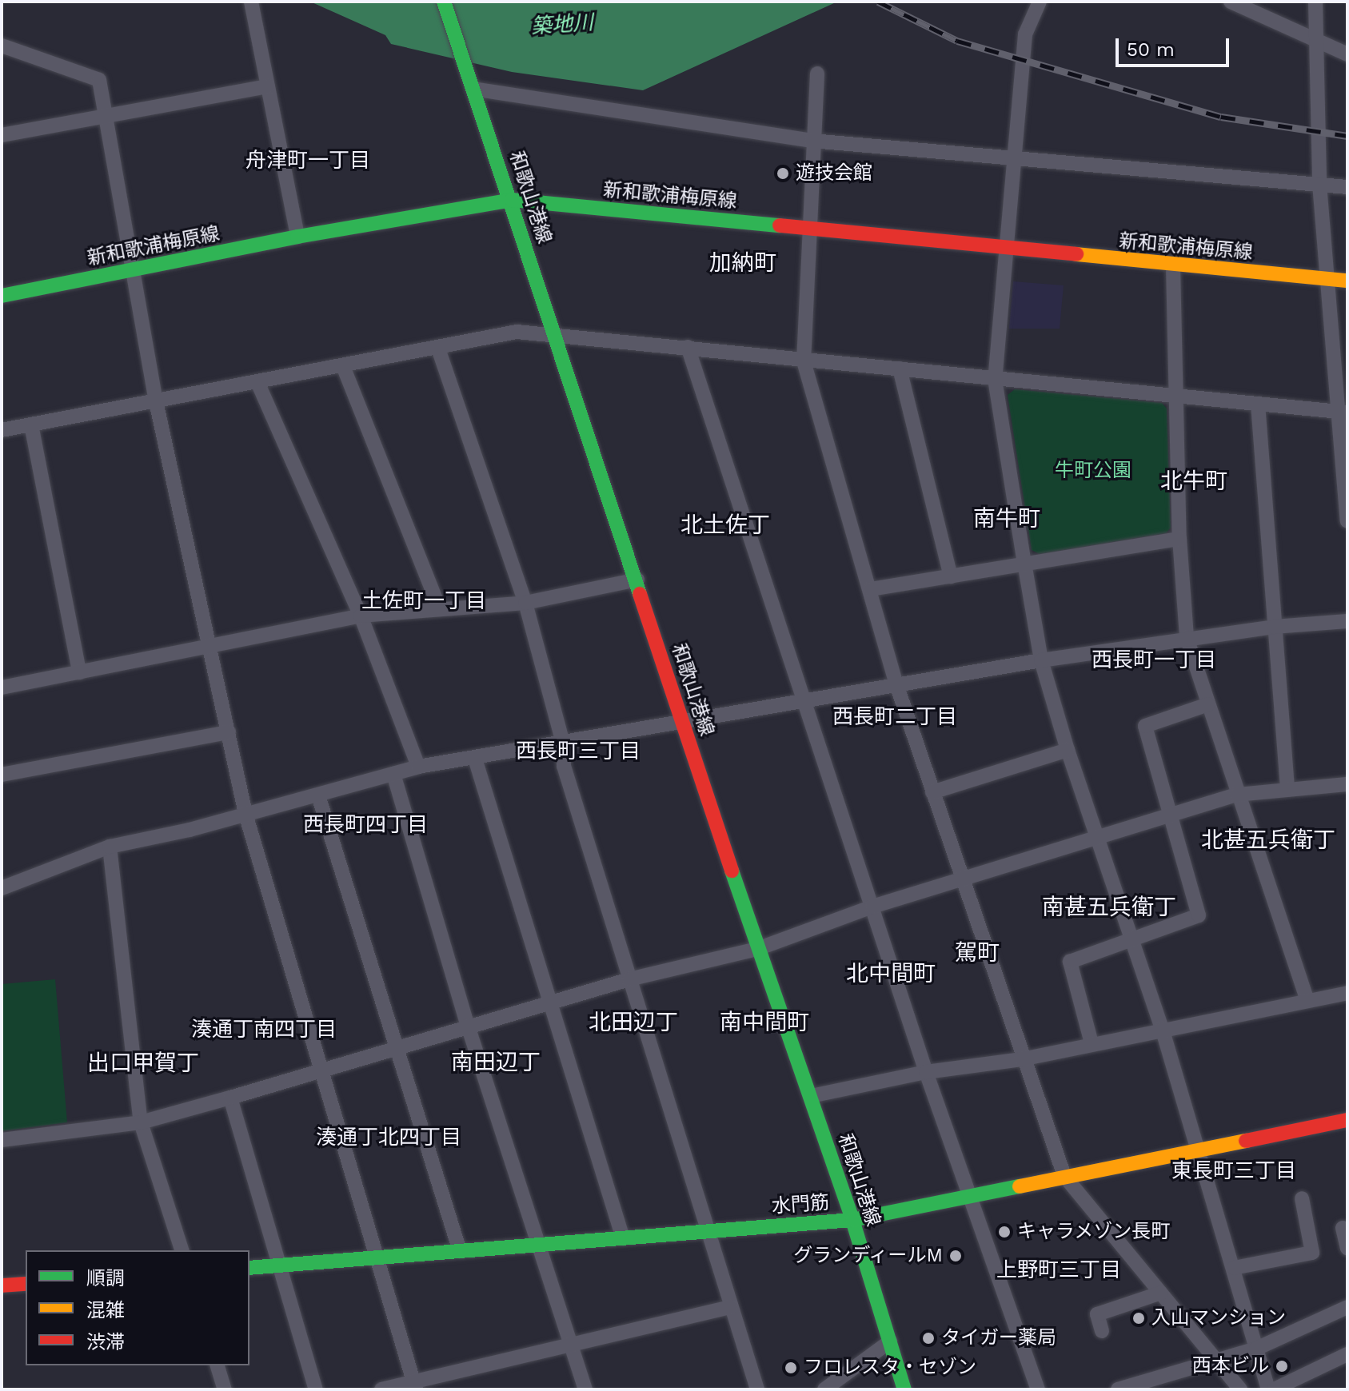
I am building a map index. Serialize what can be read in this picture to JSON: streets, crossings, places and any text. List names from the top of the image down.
{
  "streets": {
    "main road": ["新和歌浦梅原線", "和歌山港線", "水門筋"]
  },
  "crossings": [
    ["新和歌浦梅原線", "和歌山港線"],
    ["和歌山港線", "水門筋"]
  ],
  "districts": [
    "舟津町一丁目",
    "加納町",
    "北牛町",
    "南牛町",
    "北土佐丁",
    "土佐町一丁目",
    "西長町一丁目",
    "西長町二丁目",
    "西長町三丁目",
    "西長町四丁目",
    "北甚五兵衛丁",
    "南甚五兵衛丁",
    "駕町",
    "北中間町",
    "北田辺丁",
    "南中間町",
    "湊通丁南四丁目",
    "南田辺丁",
    "出口甲賀丁",
    "湊通丁北四丁目",
    "東長町三丁目",
    "上野町三丁目"
  ],
  "water": ["築地川"],
  "parks": ["牛町公園"],
  "places": [
    "遊技会館",
    "キャラメゾン長町",
    "グランディールM",
    "入山マンション",
    "タイガー薬局",
    "西本ビル",
    "フロレスタ・セゾン"
  ],
  "legend": ["順調", "混雑", "渋滞"],
  "scale_bar": "50 m"
}
